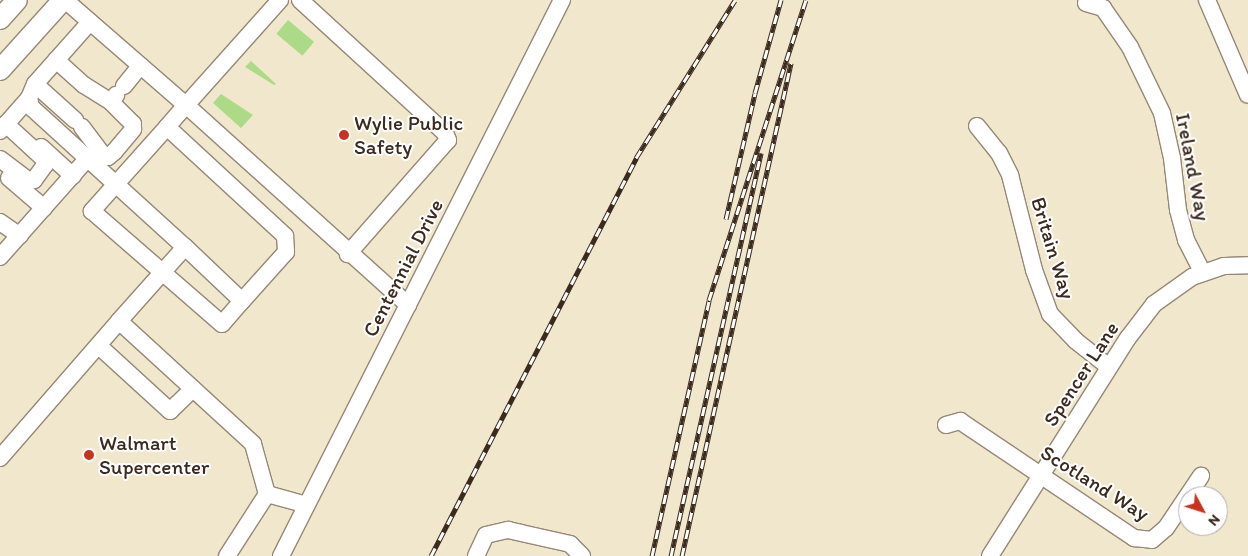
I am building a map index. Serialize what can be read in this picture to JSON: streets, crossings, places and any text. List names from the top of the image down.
{
  "streets": {
    "street": [
      "Ireland Way",
      "Britain Way",
      "Centennial Drive",
      "Spencer Lane",
      "Scotland Way"
    ]
  },
  "crossings": [
    ["Ireland Way", "Spencer Lane"],
    ["Britain Way", "Spencer Lane"],
    ["Spencer Lane", "Scotland Way"]
  ],
  "places": ["Wylie Public Safety", "Walmart Supercenter"],
  "north": "bottom right"
}
